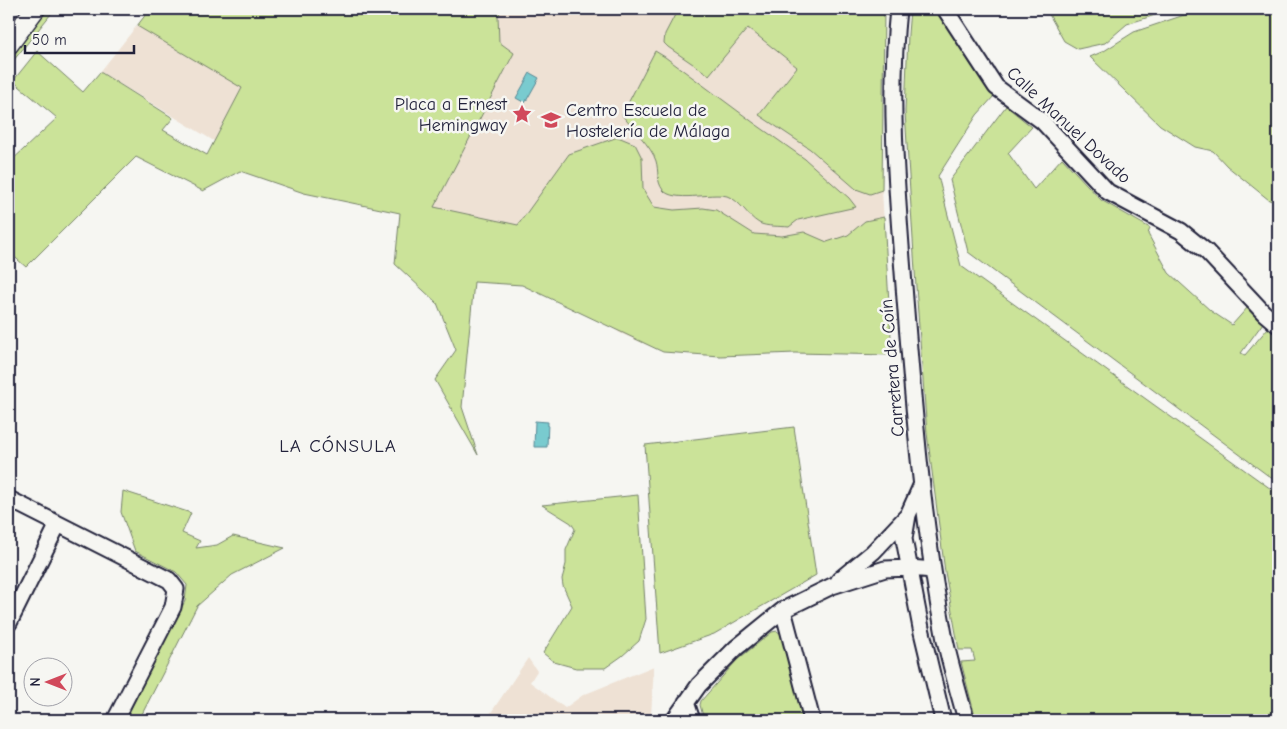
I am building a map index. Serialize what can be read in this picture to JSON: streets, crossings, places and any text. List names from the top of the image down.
{
  "streets": {
    "street": ["Calle Manuel Dovado", "Carretera de Coín"]
  },
  "districts": ["LA CÓNSULA"],
  "places": {
    "place": ["Placa a Ernest Hemingway"],
    "school or university": ["Centro Escuela de Hostelería de Málaga"]
  },
  "scale_bar": "50 m",
  "north": "left"
}
